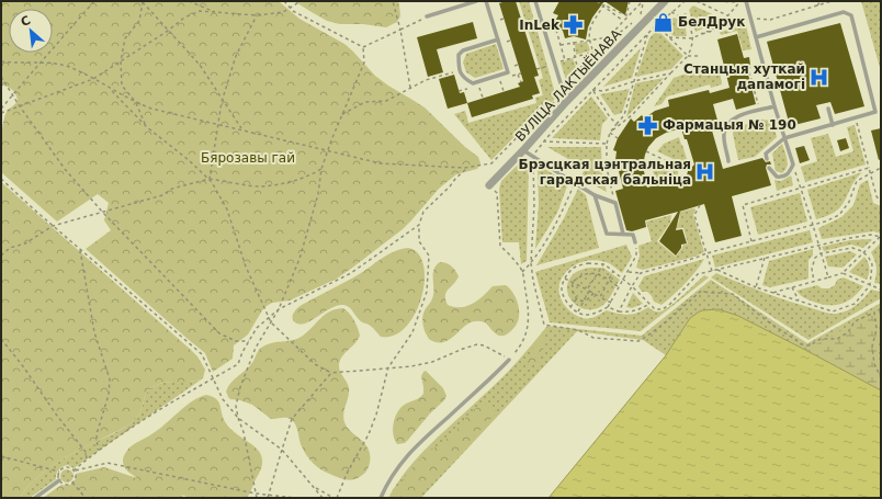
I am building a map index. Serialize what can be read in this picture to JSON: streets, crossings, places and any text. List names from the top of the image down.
{
  "streets": {
    "street": ["ВУЛІЦА ЛАКТЫЁНАВА"]
  },
  "parks": ["Бярозавы гай"],
  "places": {
    "shop": ["БелДрук"],
    "pharmacy": ["InLek", "Фармацыя № 190"],
    "hospital": ["Станцыя хуткай дапамогі", "Брэсцкая цэнтральная гарадская бальніца"]
  },
  "north": "top left"
}
